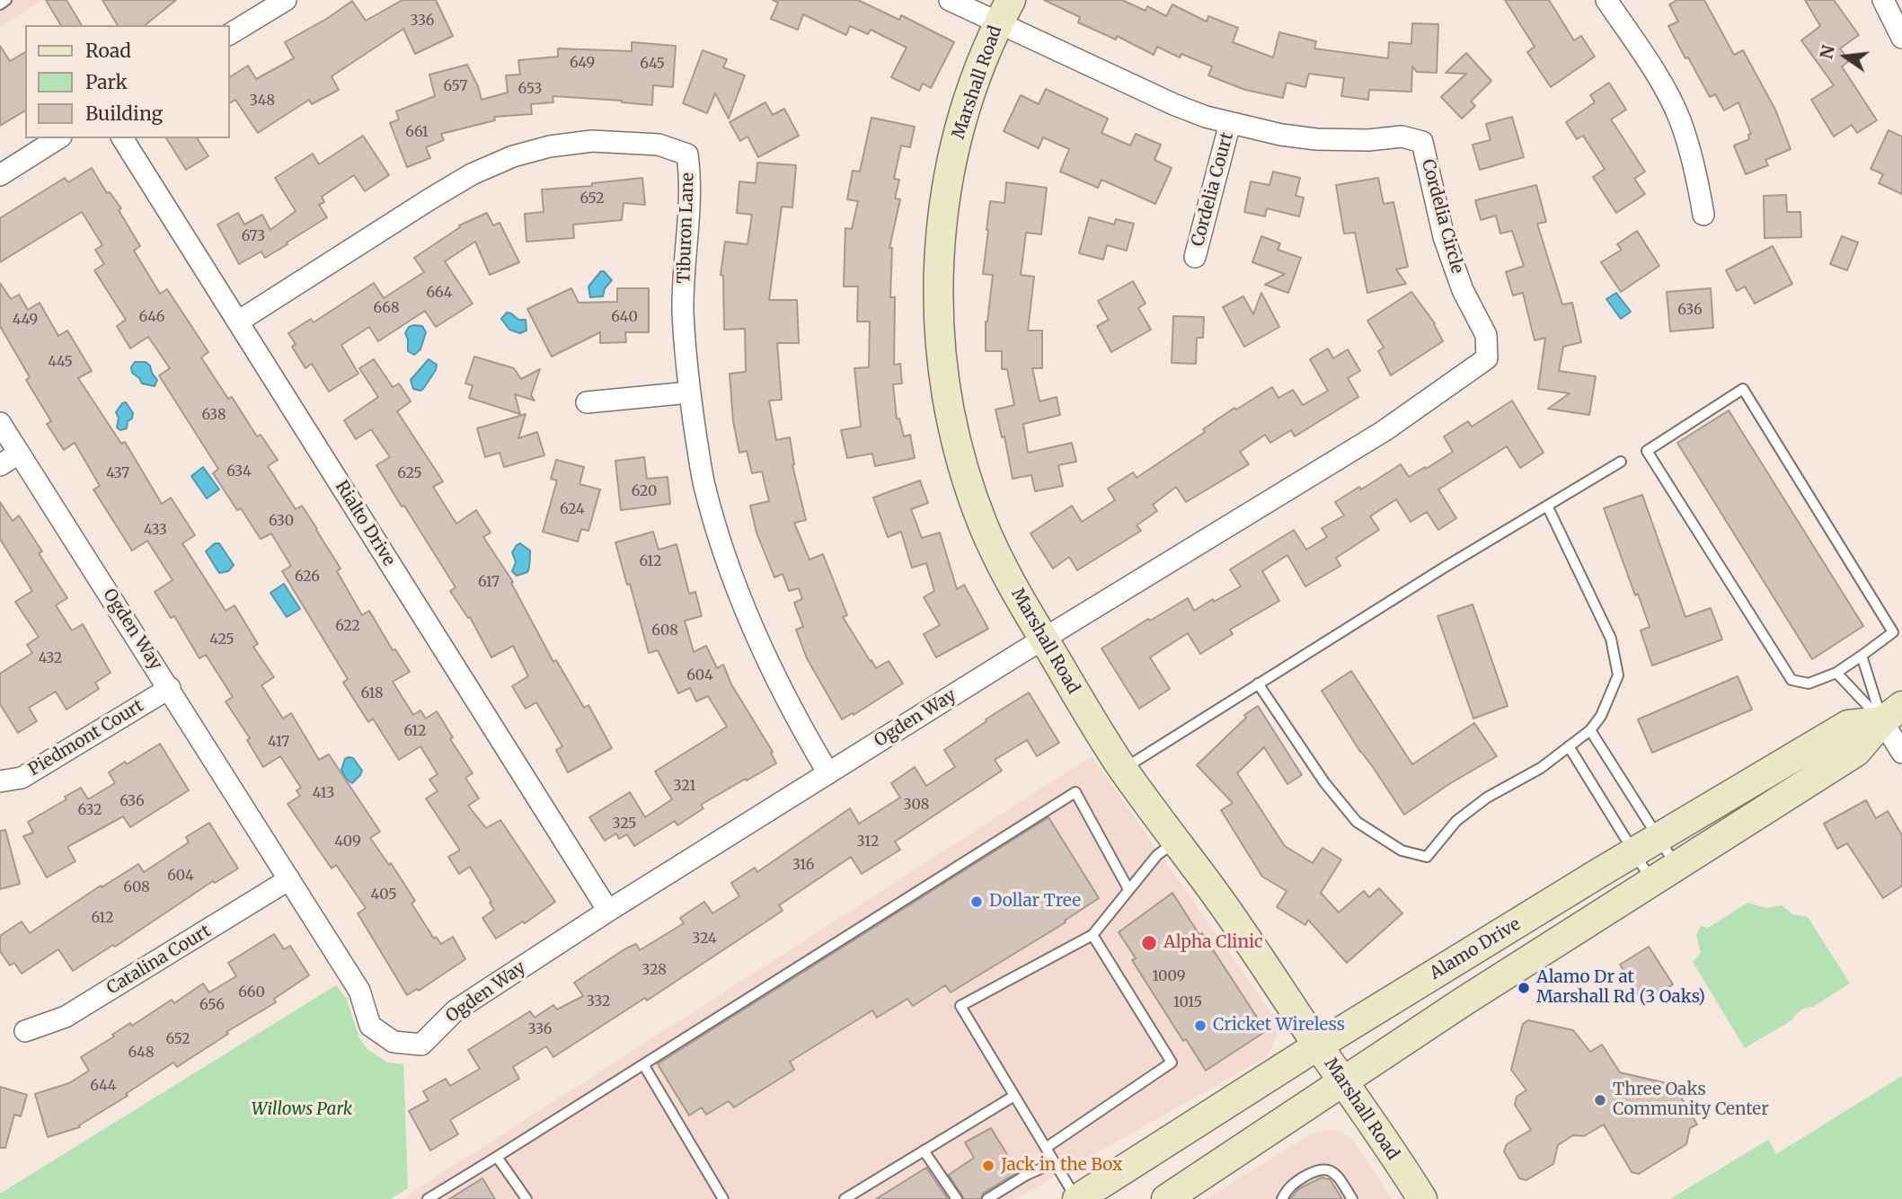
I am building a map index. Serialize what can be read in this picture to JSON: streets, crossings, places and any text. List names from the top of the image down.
{
  "streets": {
    "main road": ["Marshall Road", "Alamo Drive"],
    "street": [
      "Cordelia Court",
      "Cordelia Circle",
      "Tiburon Lane",
      "Rialto Drive",
      "Ogden Way",
      "Piedmont Court",
      "Catalina Court"
    ]
  },
  "crossings": [
    ["Marshall Road", "Cordelia Circle"],
    ["Marshall Road", "Ogden Way"],
    ["Marshall Road", "Alamo Drive"],
    ["Cordelia Court", "Cordelia Circle"],
    ["Cordelia Circle", "Ogden Way"],
    ["Tiburon Lane", "Rialto Drive"],
    ["Tiburon Lane", "Ogden Way"],
    ["Rialto Drive", "Ogden Way"],
    ["Ogden Way", "Piedmont Court"],
    ["Ogden Way", "Catalina Court"]
  ],
  "parks": ["Willows Park"],
  "places": [
    "Dollar Tree",
    "Alpha Clinic",
    "Alamo Dr at Marshall Rd (3 Oaks)",
    "Cricket Wireless",
    "Three Oaks Community Center",
    "Jack in the Box"
  ],
  "house_numbers": [
    "336",
    "649",
    "645",
    "657",
    "653",
    "348",
    "661",
    "652",
    "673",
    "664",
    "668",
    "636",
    "646",
    "640",
    "449",
    "445",
    "638",
    "634",
    "437",
    "625",
    "620",
    "624",
    "630",
    "433",
    "612",
    "626",
    "617",
    "622",
    "608",
    "425",
    "432",
    "604",
    "618",
    "612",
    "417",
    "321",
    "413",
    "636",
    "308",
    "632",
    "325",
    "409",
    "312",
    "316",
    "604",
    "608",
    "405",
    "612",
    "324",
    "328",
    "1009",
    "660",
    "332",
    "1015",
    "656",
    "336",
    "652",
    "648",
    "644"
  ],
  "legend": ["Road", "Park", "Building"],
  "north": "left"
}
